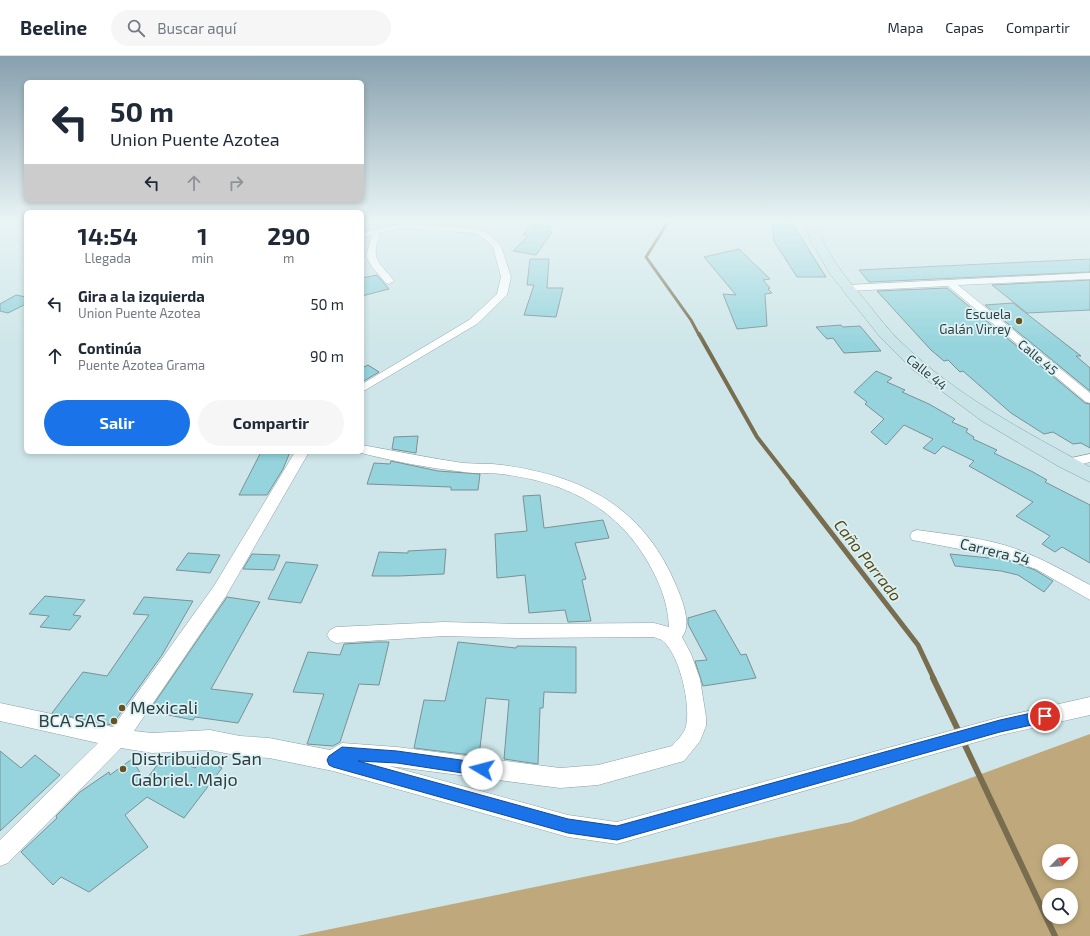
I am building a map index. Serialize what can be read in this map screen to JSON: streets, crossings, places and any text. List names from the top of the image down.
{
  "streets": {
    "main road": ["Calle 44"],
    "street": ["Calle 45", "Carrera 54"]
  },
  "water": ["Caño Parrado"],
  "places": [
    "Escuela Galán Virrey",
    "Mexicali",
    "BCA SAS",
    "Distribuidor San Gabriel. Majo"
  ],
  "north": "top right",
  "page": {
    "header": "Beeline",
    "search": "Buscar aquí",
    "nav": ["Mapa", "Capas", "Compartir"],
    "turn": ["50 m", "Union Puente Azotea"],
    "eta": [
      "14:54",
      "Llegada",
      "1",
      "min",
      "290",
      "m"
    ],
    "list": [
      {
        "name": "Gira a la izquierda",
        "note": "Union Puente Azotea",
        "value": "50 m"
      },
      {
        "name": "Continúa",
        "note": "Puente Azotea Grama",
        "value": "90 m"
      }
    ],
    "buttons": ["Salir", "Compartir"]
  }
}
